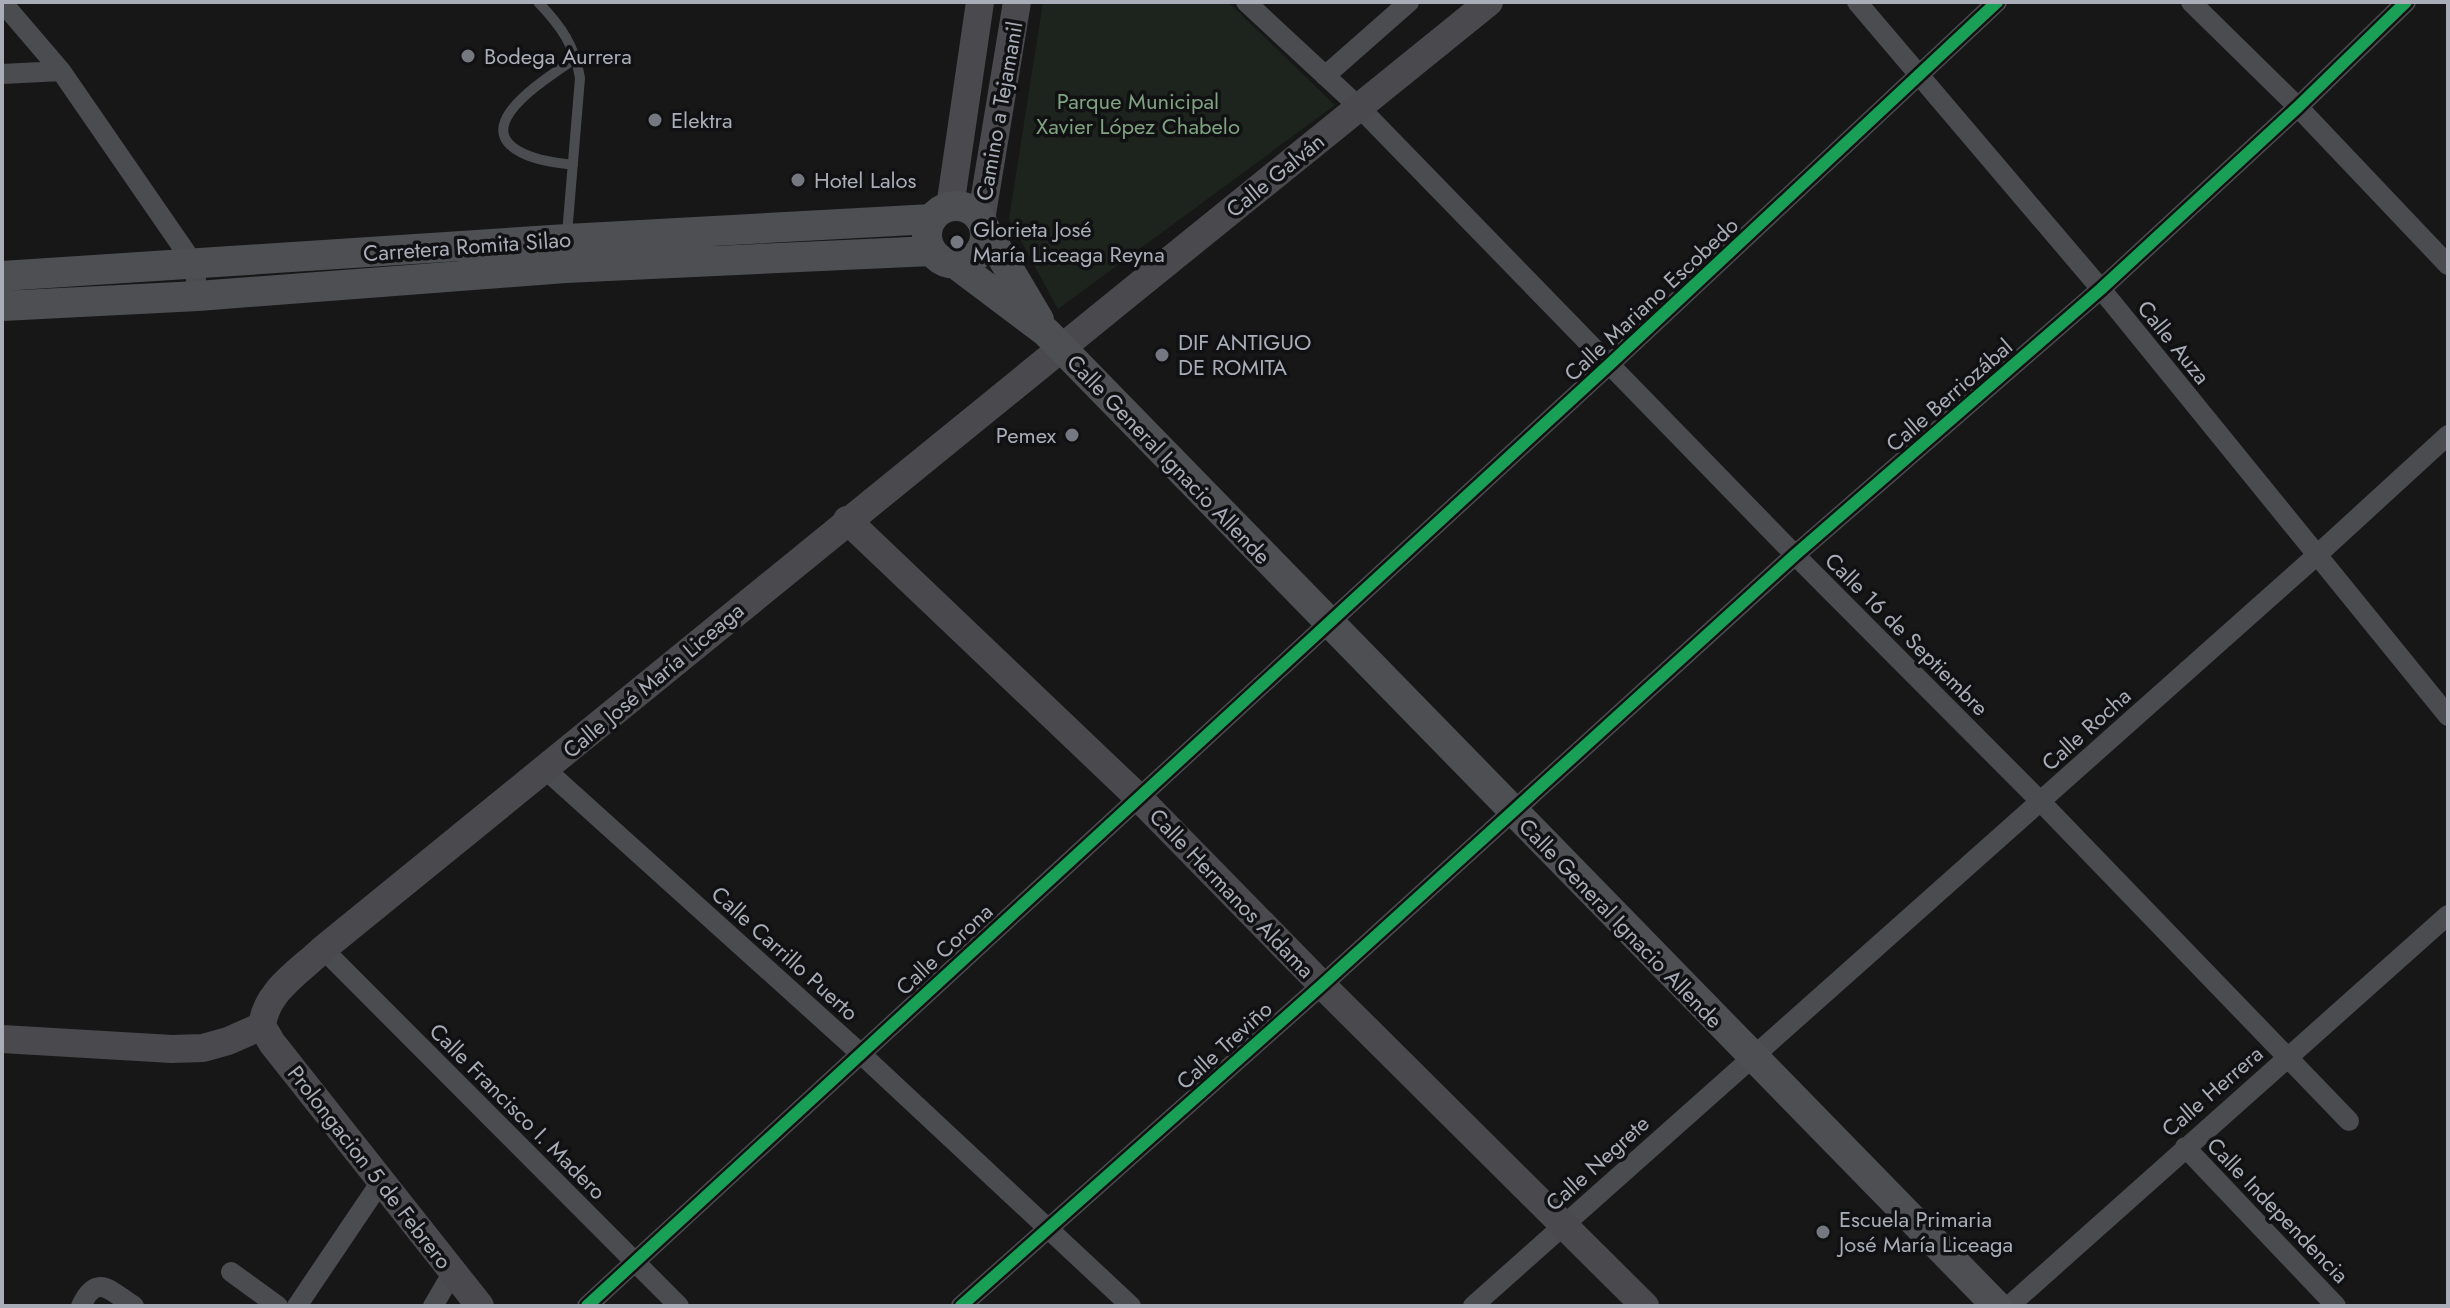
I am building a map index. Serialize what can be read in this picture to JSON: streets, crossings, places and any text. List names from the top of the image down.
{
  "streets": {
    "main road": ["Carretera Romita Silao", "Calle General Ignacio Allende"],
    "street": [
      "Camino a Tejamanil",
      "Calle Galván",
      "Calle Mariano Escobedo",
      "Calle Auza",
      "Calle Berriozábal",
      "Calle 16 de Septiembre",
      "Calle José María Liceaga",
      "Calle Rocha",
      "Calle Hermanos Aldama",
      "Calle Corona",
      "Calle Carrillo Puerto",
      "Calle Treviño",
      "Calle Herrera",
      "Calle Francisco I. Madero",
      "Calle Negrete",
      "Prolongacion 5 de Febrero",
      "Calle Independencia"
    ]
  },
  "crossings": [
    ["Camino a Tejamanil", "Carretera Romita Silao"],
    ["Camino a Tejamanil", "Calle General Ignacio Allende"],
    ["Calle Galván", "Calle General Ignacio Allende"],
    ["Calle Galván", "Calle 16 de Septiembre"],
    ["Calle Galván", "Calle José María Liceaga"],
    ["Carretera Romita Silao", "Calle General Ignacio Allende"],
    ["Calle Mariano Escobedo", "Calle Auza"],
    ["Calle Mariano Escobedo", "Calle General Ignacio Allende"],
    ["Calle Mariano Escobedo", "Calle 16 de Septiembre"],
    ["Calle Mariano Escobedo", "Calle Corona"],
    ["Calle Auza", "Calle Berriozábal"],
    ["Calle Auza", "Calle Rocha"],
    ["Calle Berriozábal", "Calle General Ignacio Allende"],
    ["Calle Berriozábal", "Calle 16 de Septiembre"],
    ["Calle Berriozábal", "Calle Treviño"],
    ["Calle General Ignacio Allende", "Calle José María Liceaga"],
    ["Calle General Ignacio Allende", "Calle Rocha"],
    ["Calle General Ignacio Allende", "Calle Corona"],
    ["Calle General Ignacio Allende", "Calle Treviño"],
    ["Calle General Ignacio Allende", "Calle Negrete"],
    ["Calle 16 de Septiembre", "Calle Rocha"],
    ["Calle 16 de Septiembre", "Calle Herrera"],
    ["Calle José María Liceaga", "Calle Hermanos Aldama"],
    ["Calle José María Liceaga", "Calle Carrillo Puerto"],
    ["Calle José María Liceaga", "Calle Francisco I. Madero"],
    ["Calle José María Liceaga", "Prolongacion 5 de Febrero"],
    ["Calle Rocha", "Calle Negrete"],
    ["Calle Hermanos Aldama", "Calle Corona"],
    ["Calle Hermanos Aldama", "Calle Treviño"],
    ["Calle Hermanos Aldama", "Calle Negrete"],
    ["Calle Corona", "Calle Carrillo Puerto"],
    ["Calle Corona", "Calle Francisco I. Madero"],
    ["Calle Carrillo Puerto", "Calle Treviño"],
    ["Calle Herrera", "Calle Independencia"]
  ],
  "parks": ["Parque Municipal Xavier López Chabelo"],
  "places": [
    "Bodega Aurrera",
    "Elektra",
    "Hotel Lalos",
    "Glorieta José María Liceaga Reyna",
    "DIF ANTIGUO DE ROMITA",
    "Pemex",
    "Escuela Primaria José María Liceaga"
  ]
}
